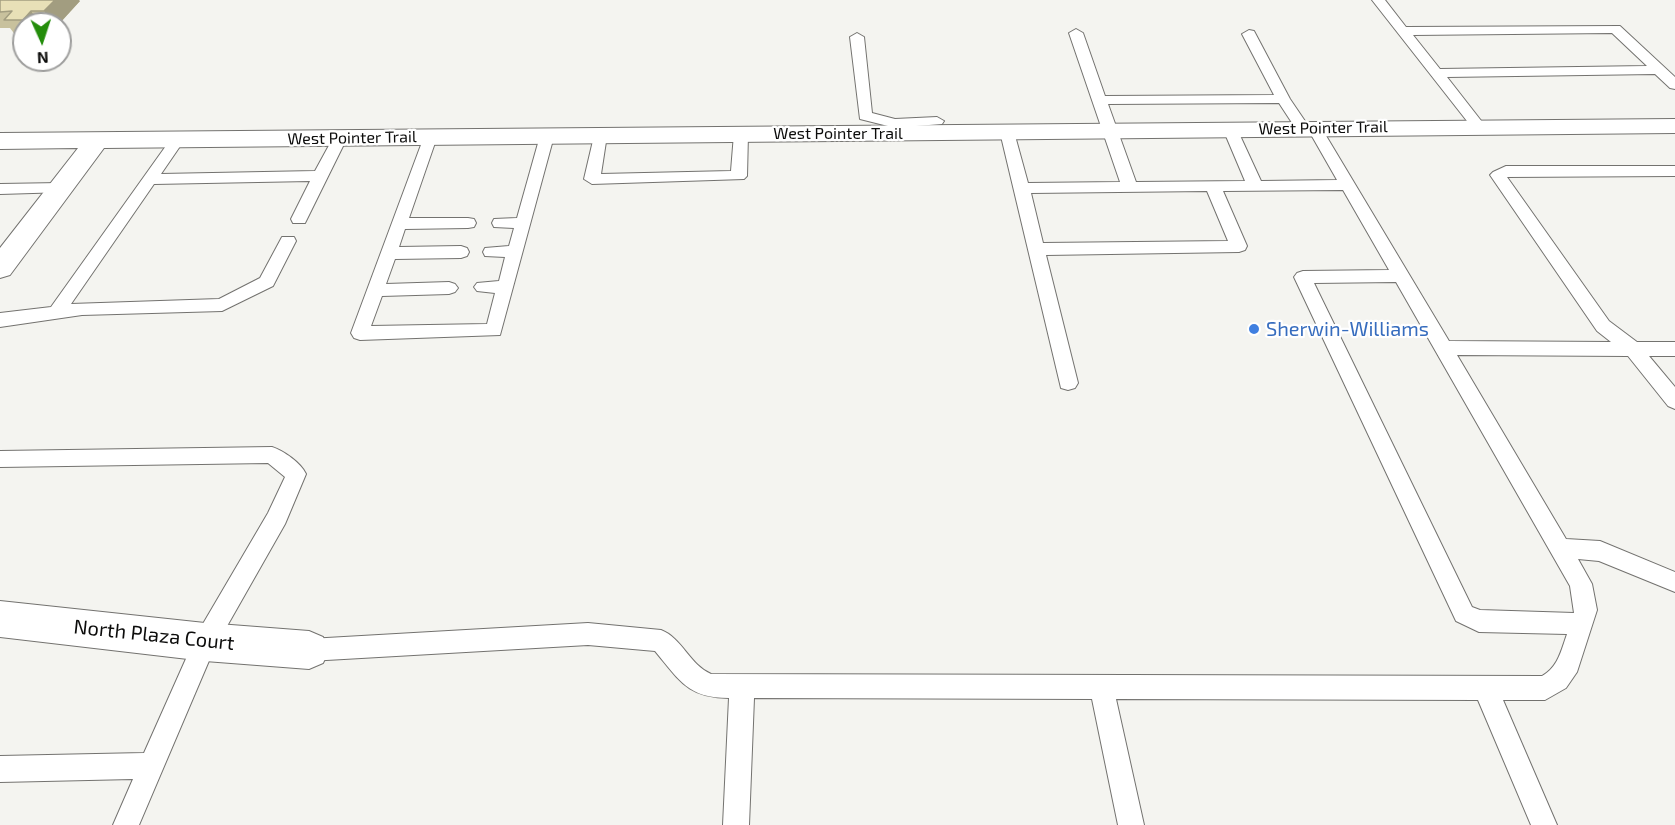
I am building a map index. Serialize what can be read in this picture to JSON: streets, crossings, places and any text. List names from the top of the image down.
{
  "streets": {
    "street": ["West Pointer Trail", "North Plaza Court"]
  },
  "places": ["Sherwin-Williams"],
  "north": "bottom"
}
